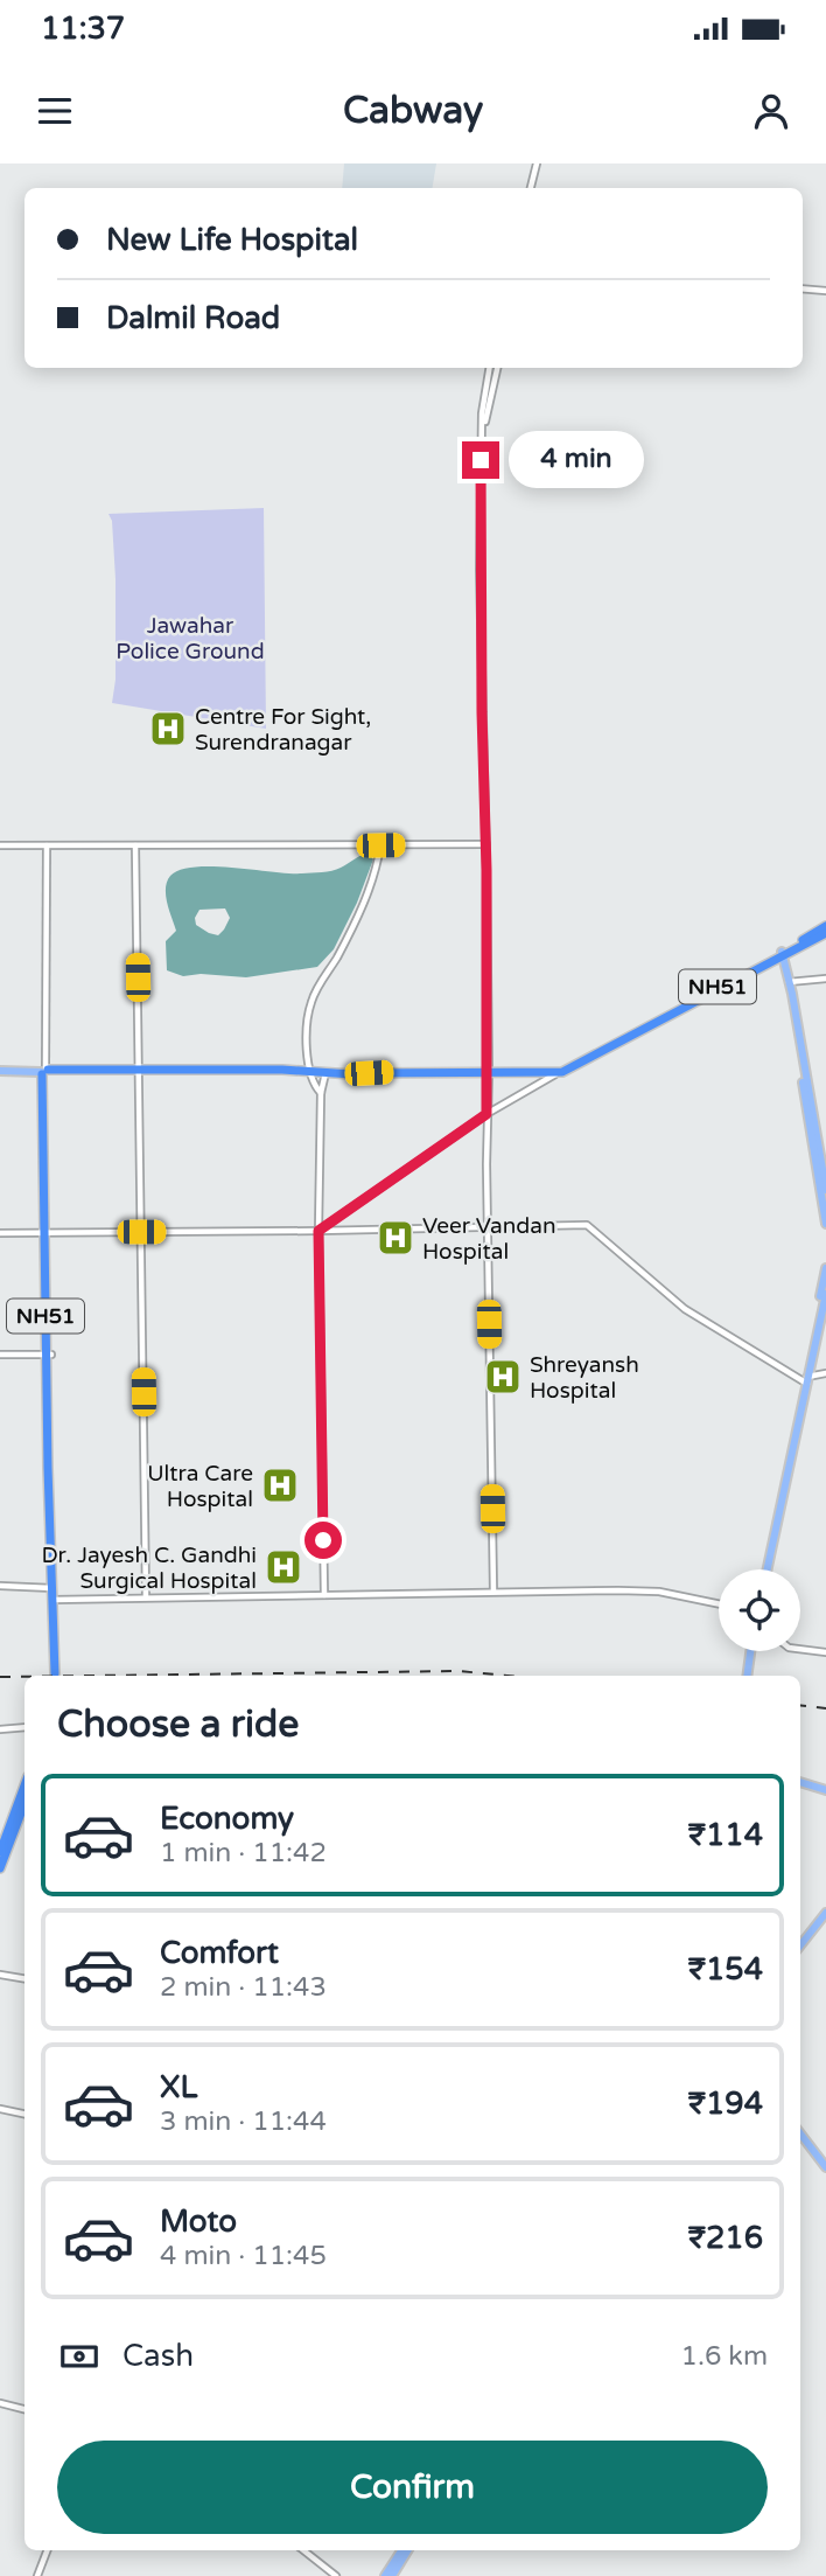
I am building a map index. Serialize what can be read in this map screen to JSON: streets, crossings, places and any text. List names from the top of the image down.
{
  "streets": {
    "highway": ["NH51"]
  },
  "parks": ["Jawahar Police Ground"],
  "places": {
    "hospital": [
      "Centre For Sight, Surendranagar",
      "Veer Vandan Hospital",
      "Shreyansh Hospital",
      "Ultra Care Hospital",
      "Dr. Jayesh C. Gandhi Surgical Hospital"
    ]
  },
  "page": {
    "status": "11:37",
    "header": "Cabway",
    "banner": ["New Life Hospital", "Dalmil Road"],
    "bubble": "4 min",
    "heading": "Choose a ride",
    "list": [
      {
        "name": "Economy",
        "note": "1 min · 11:42",
        "value": "₹114"
      },
      {
        "name": "Comfort",
        "note": "2 min · 11:43",
        "value": "₹154"
      },
      {
        "name": "XL",
        "note": "3 min · 11:44",
        "value": "₹194"
      },
      {
        "name": "Moto",
        "note": "4 min · 11:45",
        "value": "₹216"
      }
    ],
    "pay": ["Cash", "1.6 km"],
    "buttons": "Confirm"
  }
}
